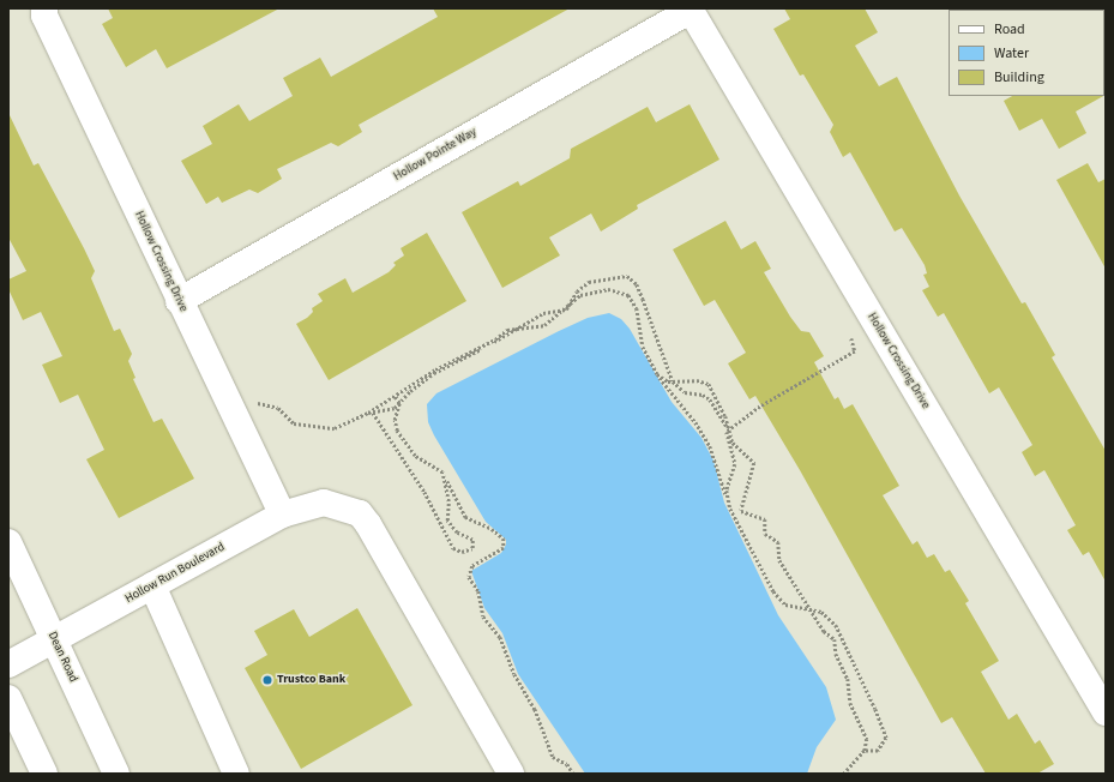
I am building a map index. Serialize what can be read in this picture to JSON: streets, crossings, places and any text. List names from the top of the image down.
{
  "streets": {
    "street": [
      "Hollow Pointe Way",
      "Hollow Crossing Drive",
      "Hollow Run Boulevard",
      "Dean Road"
    ]
  },
  "crossings": [
    ["Hollow Pointe Way", "Hollow Crossing Drive"],
    ["Hollow Crossing Drive", "Hollow Run Boulevard"],
    ["Hollow Run Boulevard", "Dean Road"]
  ],
  "places": ["Trustco Bank"],
  "legend": ["Road", "Water", "Building"]
}
